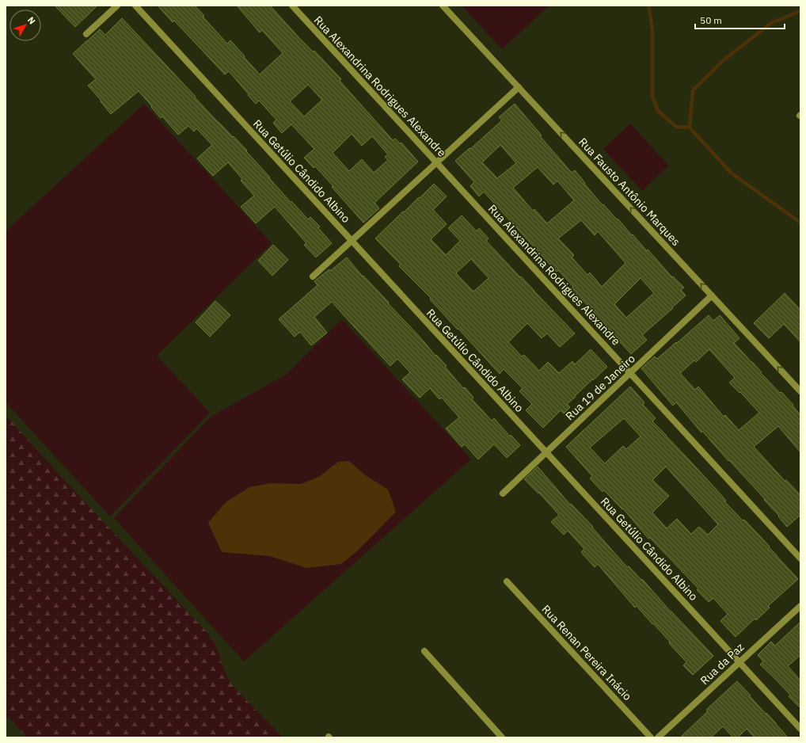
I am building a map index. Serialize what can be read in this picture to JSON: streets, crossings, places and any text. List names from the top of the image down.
{
  "streets": {
    "street": [
      "Rua Alexandrina Rodrigues Alexandre",
      "Rua Getúlio Cândido Albino",
      "Rua Fausto Antônio Marques",
      "Rua 19 de Janeiro",
      "Rua Renan Pereira Inácio",
      "Rua da Paz"
    ]
  },
  "crossings": [
    ["Rua Alexandrina Rodrigues Alexandre", "Rua 19 de Janeiro"],
    ["Rua Getúlio Cândido Albino", "Rua 19 de Janeiro"],
    ["Rua Getúlio Cândido Albino", "Rua da Paz"],
    ["Rua Fausto Antônio Marques", "Rua 19 de Janeiro"]
  ],
  "one_way": ["Rua Fausto Antônio Marques"],
  "scale_bar": "50 m",
  "north": "top right"
}
